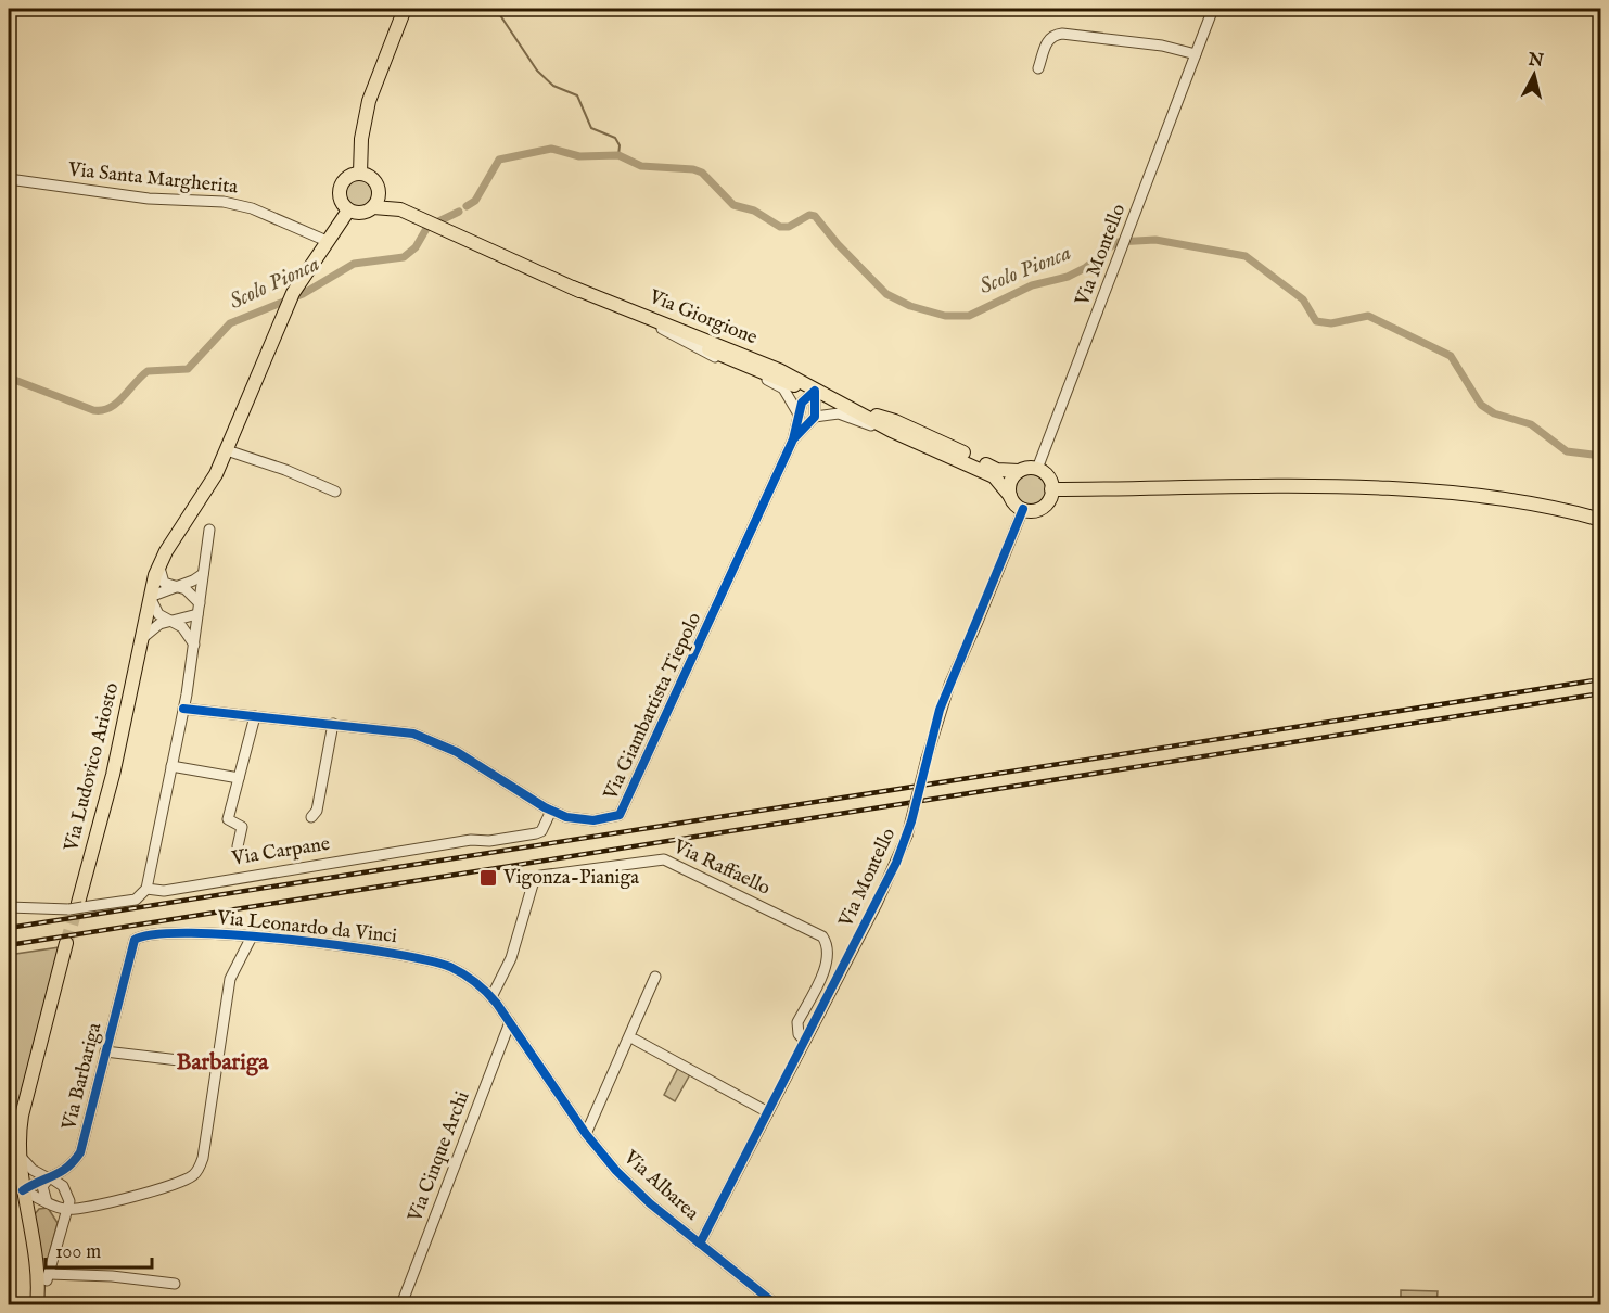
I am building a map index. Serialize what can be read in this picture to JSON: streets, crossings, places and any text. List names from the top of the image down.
{
  "streets": {
    "main road": ["Via Giorgione", "Via Ludovico Ariosto"],
    "street": [
      "Via Santa Margherita",
      "Via Montello",
      "Via Giambattista Tiepolo",
      "Via Carpane",
      "Via Raffaello",
      "Via Leonardo da Vinci",
      "Via Barbariga",
      "Via Cinque Archi",
      "Via Albarea"
    ]
  },
  "crossings": [
    ["Via Santa Margherita", "Via Ludovico Ariosto"],
    ["Via Montello", "Via Giorgione"],
    ["Via Montello", "Via Raffaello"],
    ["Via Montello", "Via Albarea"],
    ["Via Giorgione", "Via Giambattista Tiepolo"],
    ["Via Giorgione", "Via Ludovico Ariosto"],
    ["Via Giambattista Tiepolo", "Via Carpane"],
    ["Via Ludovico Ariosto", "Via Carpane"],
    ["Via Raffaello", "Via Leonardo da Vinci"],
    ["Via Leonardo da Vinci", "Via Barbariga"],
    ["Via Leonardo da Vinci", "Via Cinque Archi"],
    ["Via Leonardo da Vinci", "Via Albarea"]
  ],
  "districts": ["Barbariga"],
  "water": ["Scolo Pionca"],
  "places": {
    "transit": ["Vigonza-Pianiga"]
  },
  "scale_bar": "100 m",
  "north": "top"
}
